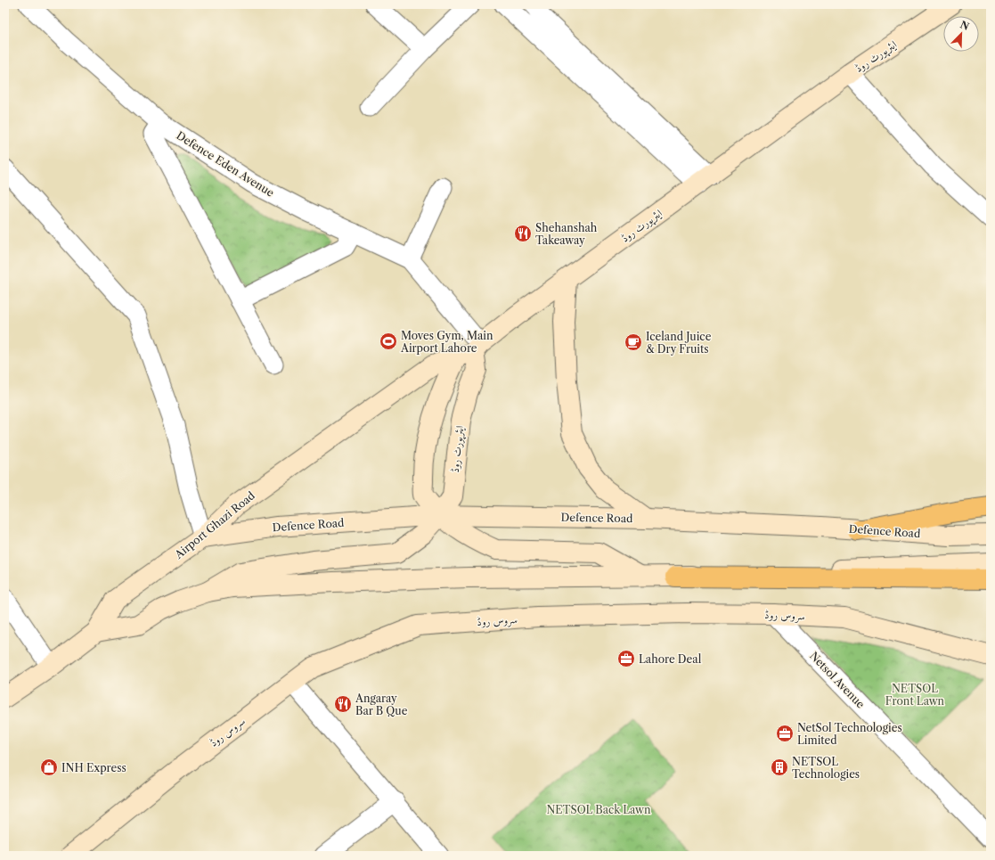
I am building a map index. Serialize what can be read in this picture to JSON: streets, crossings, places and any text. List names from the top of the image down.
{
  "streets": {
    "main road": [
      "ایئرپورٹ روڈ",
      "Defence Road",
      "Airport Ghazi Road",
      "سروس روڈ"
    ],
    "street": ["Defence Eden Avenue", "Netsol Avenue"]
  },
  "crossings": [
    ["ایئرپورٹ روڈ", "Defence Eden Avenue"],
    ["ایئرپورٹ روڈ", "Defence Road"],
    ["ایئرپورٹ روڈ", "Airport Ghazi Road"],
    ["Defence Eden Avenue", "Airport Ghazi Road"],
    ["Defence Road", "Airport Ghazi Road"],
    ["سروس روڈ", "Netsol Avenue"]
  ],
  "parks": ["NETSOL Front Lawn", "NETSOL Back Lawn"],
  "places": {
    "restaurant": ["Shehanshah Takeaway", "Angaray Bar B Que"],
    "sports": ["Moves Gym, Main Airport Lahore"],
    "cafe": ["Iceland Juice & Dry Fruits"],
    "office": ["Lahore Deal", "NetSol Technologies Limited"],
    "shop": ["INH Express"],
    "building": ["NETSOL Technologies"]
  },
  "north": "top right"
}
